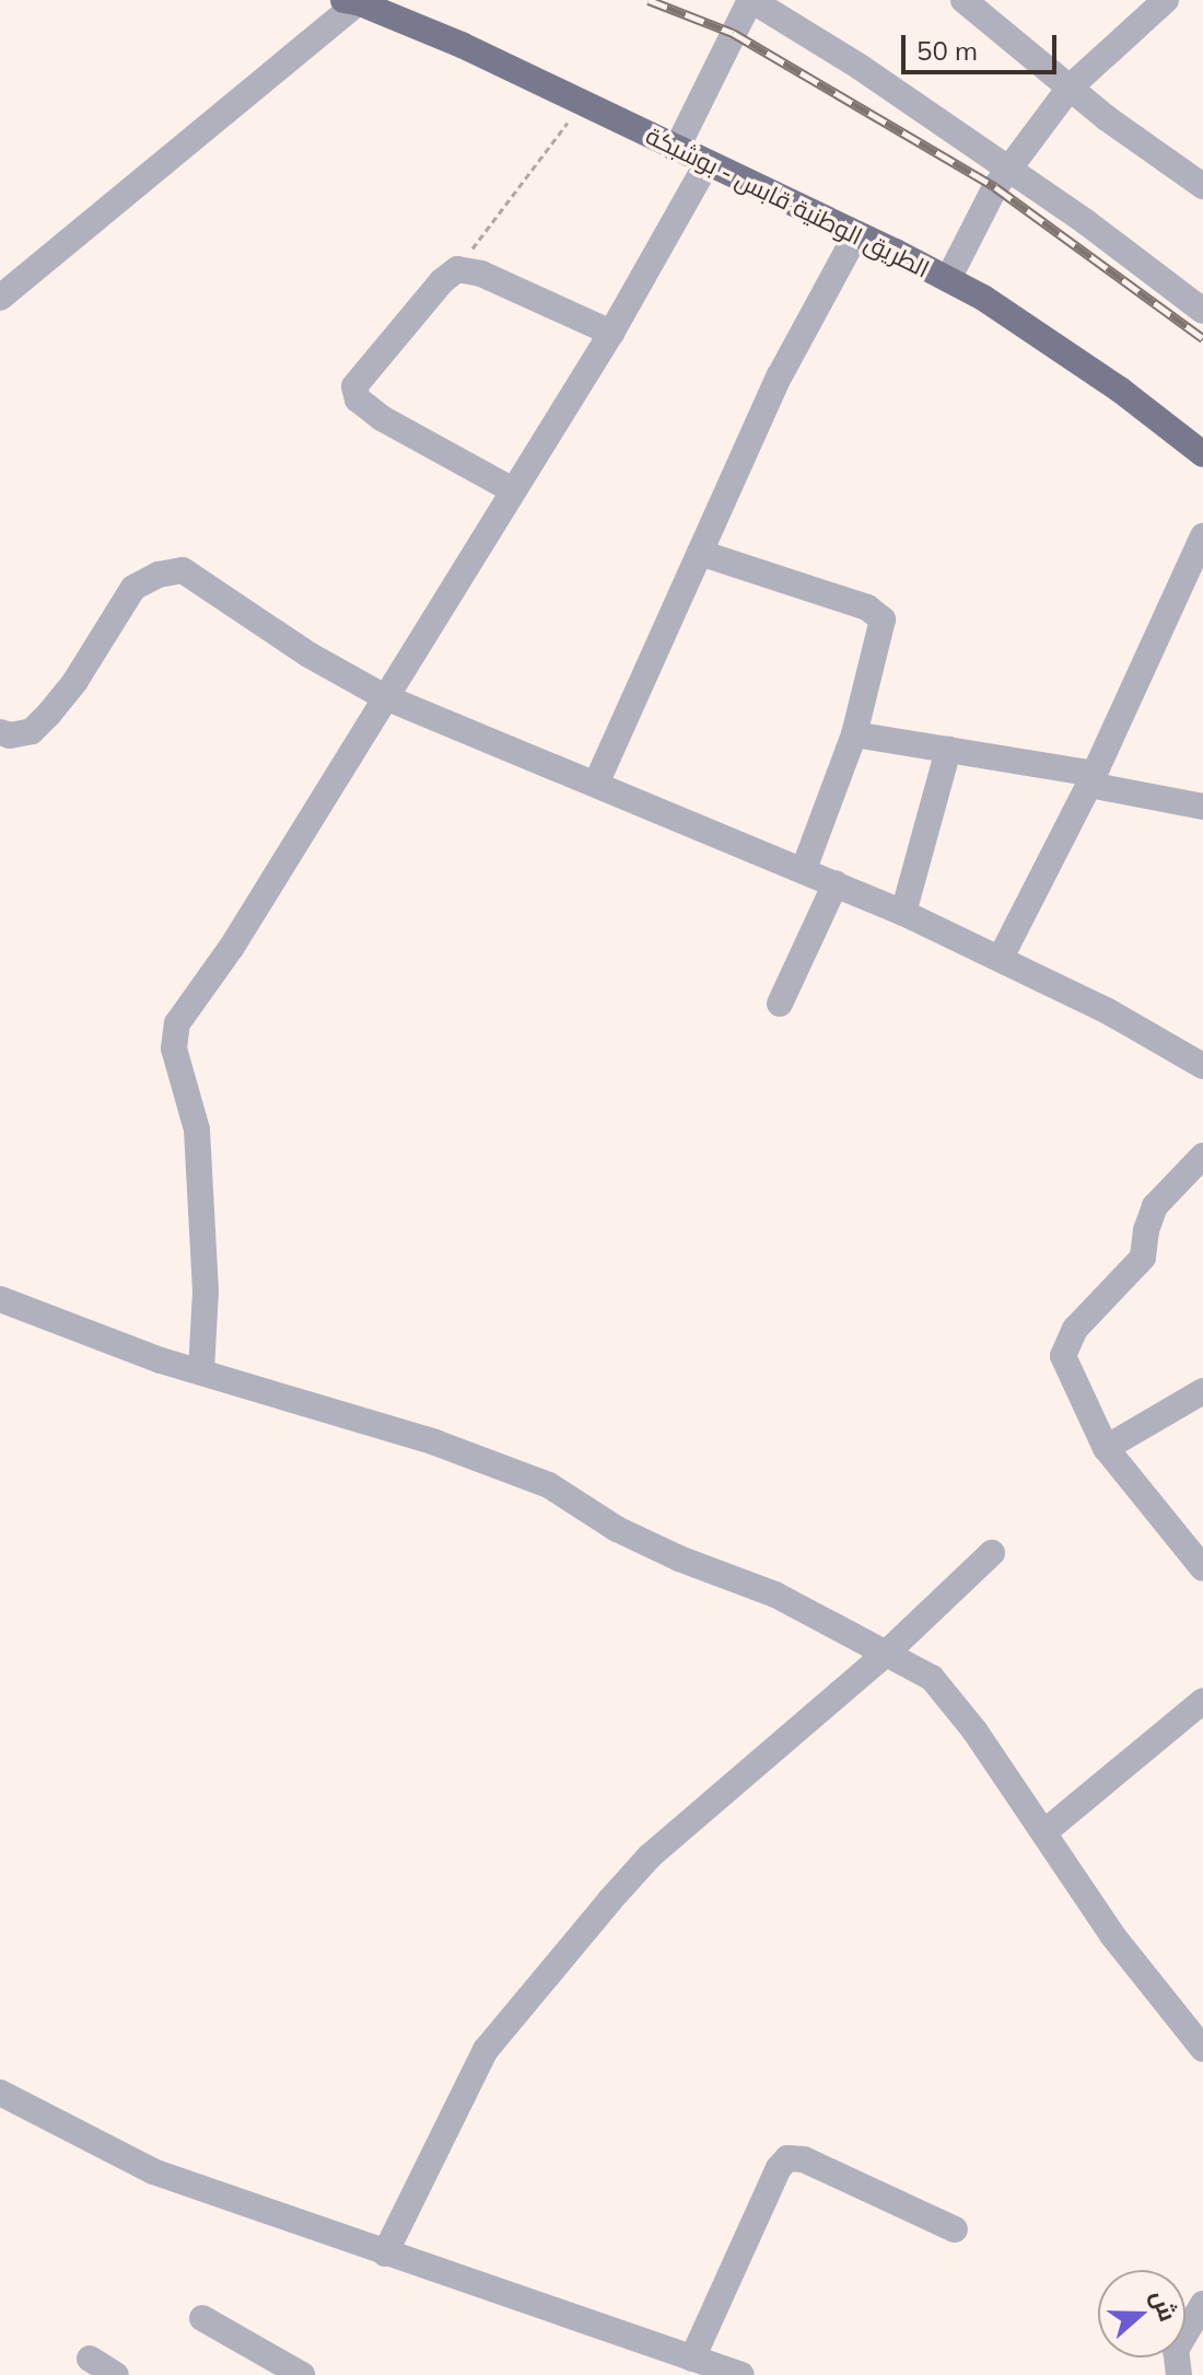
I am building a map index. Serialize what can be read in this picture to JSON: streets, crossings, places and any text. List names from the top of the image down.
{
  "streets": {
    "main road": ["الطريق الوطنية قابس - بوشبكة"]
  },
  "scale_bar": "50 m",
  "north": "right"
}
